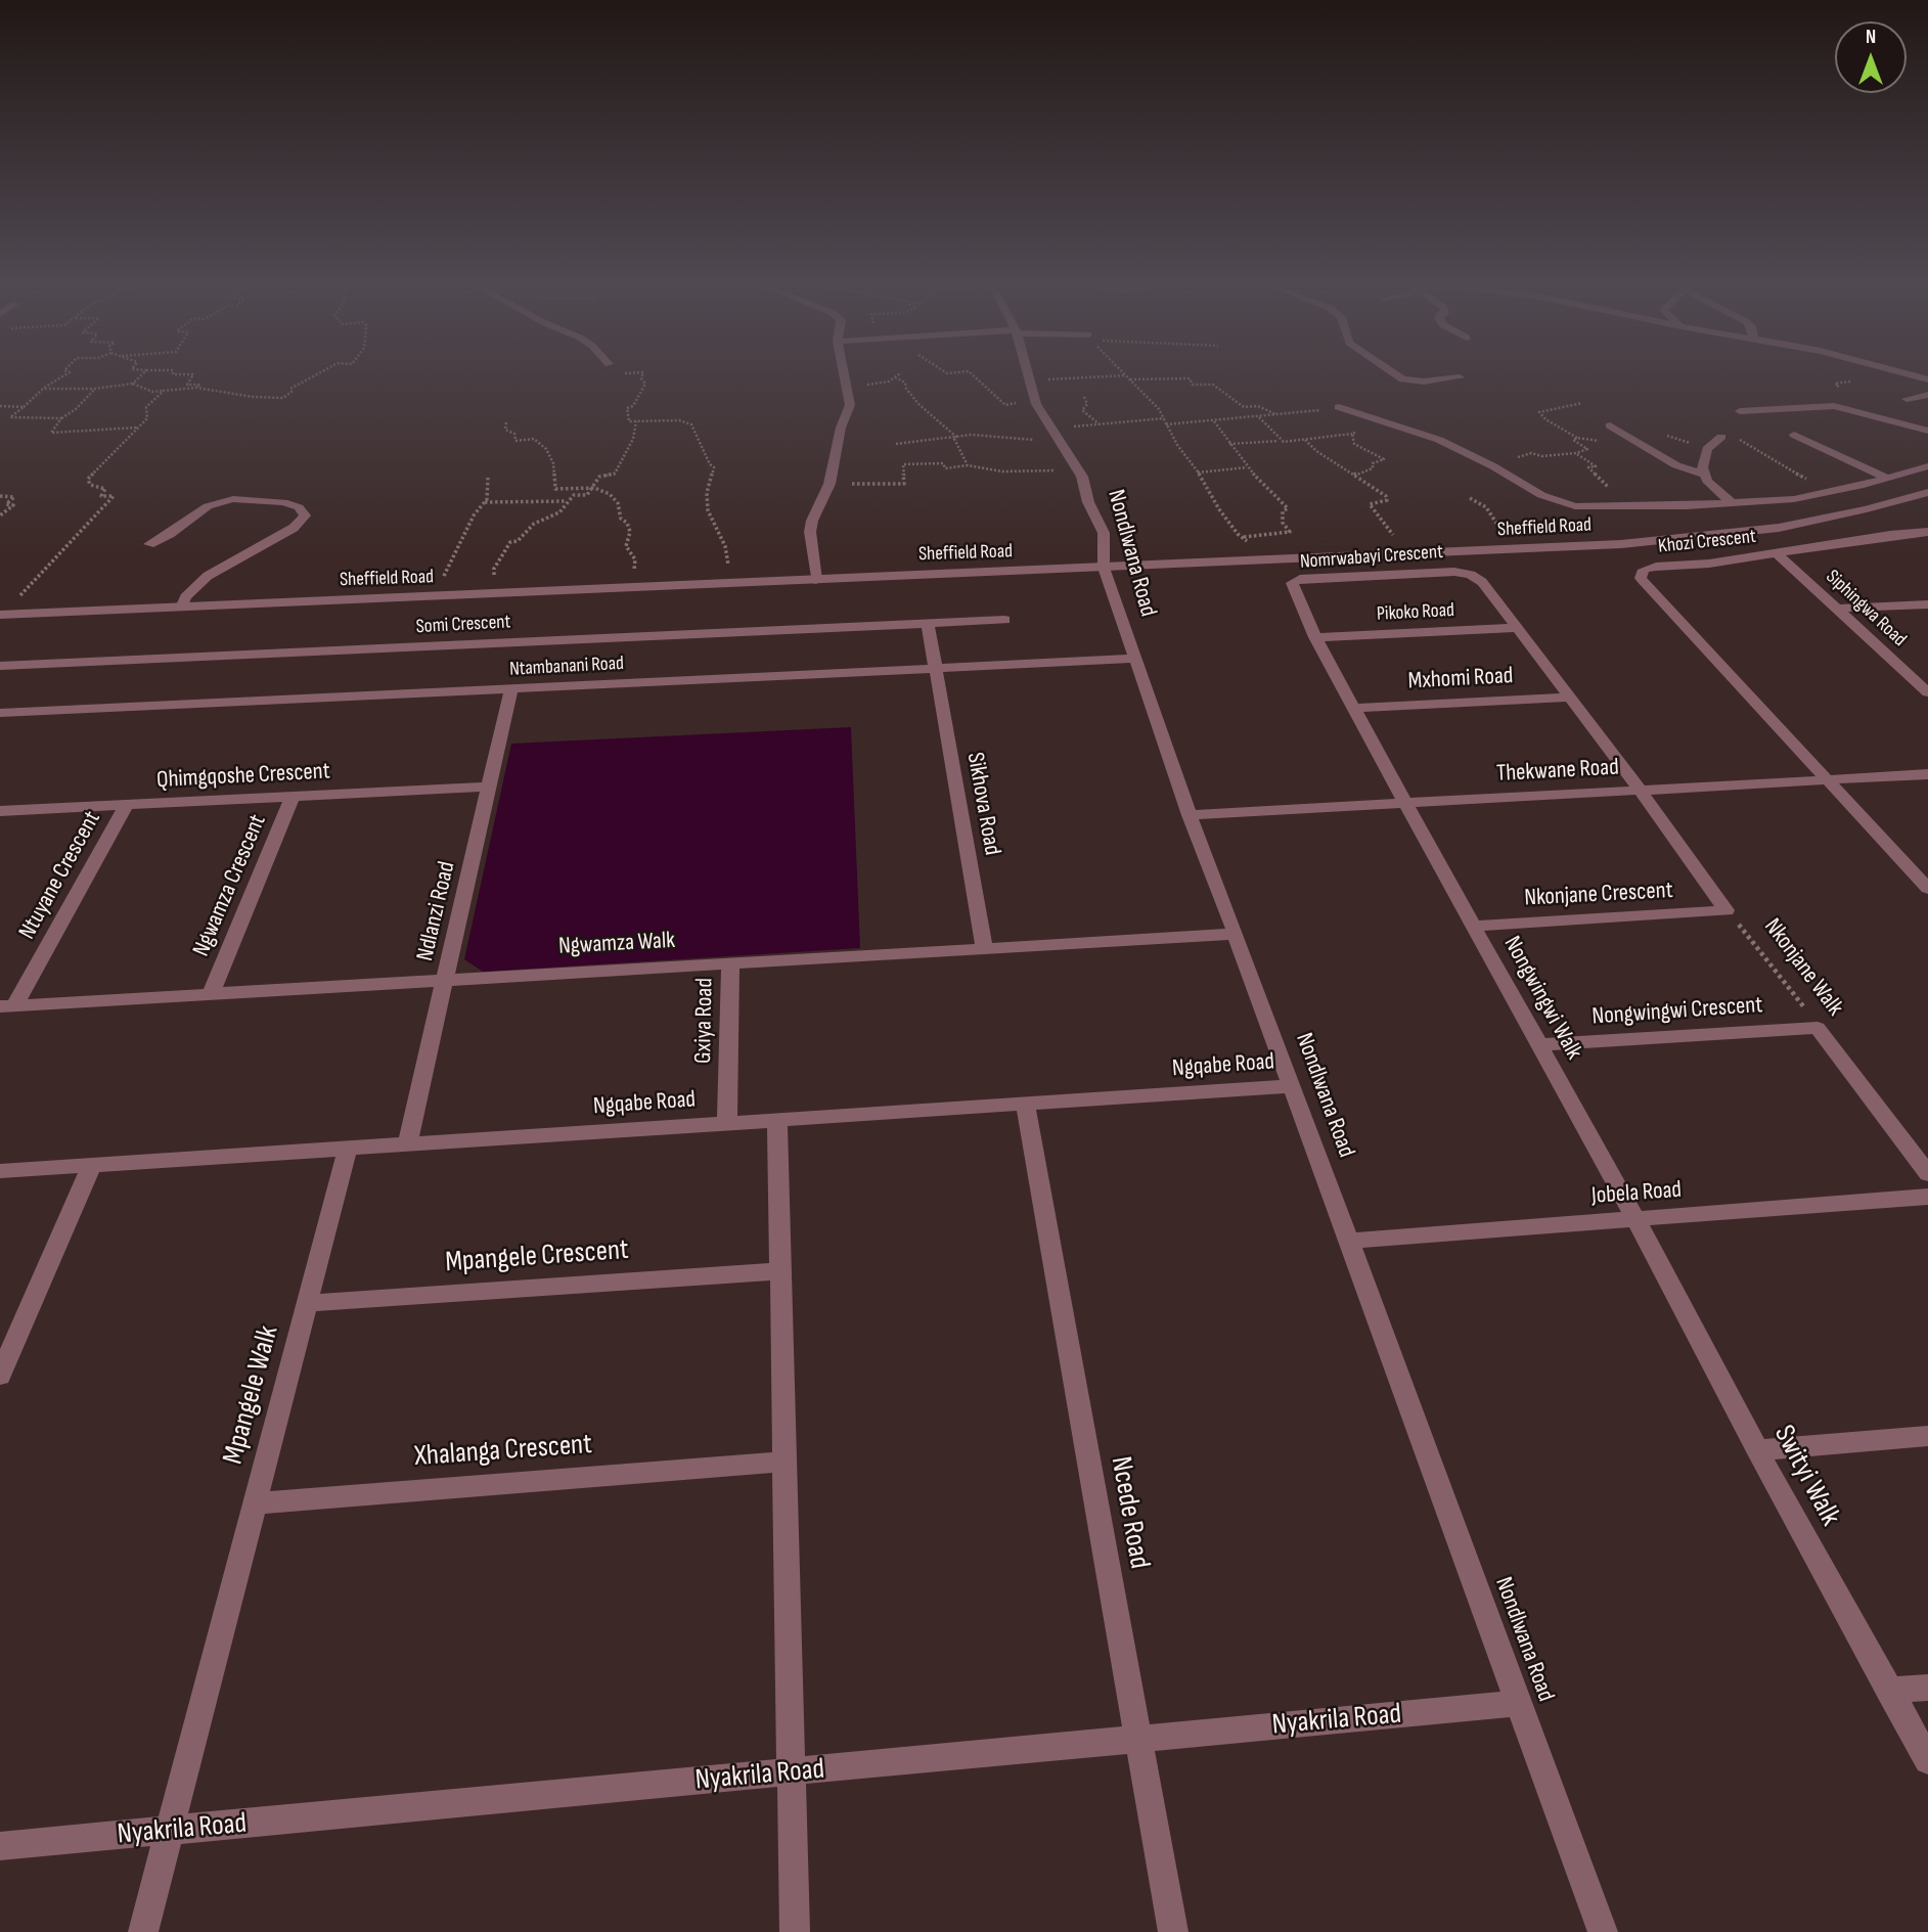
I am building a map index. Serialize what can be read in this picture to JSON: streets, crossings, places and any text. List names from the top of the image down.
{
  "streets": {
    "street": [
      "Sheffield Road",
      "Khozi Crescent",
      "Nondlwana Road",
      "Nomrwabayi Crescent",
      "Siphingwa Road",
      "Pikoko Road",
      "Somi Crescent",
      "Ntambanani Road",
      "Mxhomi Road",
      "Thekwane Road",
      "Qhimgqoshe Crescent",
      "Sikhova Road",
      "Ntuyane Crescent",
      "Ngwamza Crescent",
      "Nkonjane Crescent",
      "Ndlanzi Road",
      "Ngwamza Walk",
      "Nkonjane Walk",
      "Nongwingwi Walk",
      "Nongwingwi Crescent",
      "Gxiya Road",
      "Ngqabe Road",
      "Jobela Road",
      "Mpangele Crescent",
      "Mpangele Walk",
      "Xhalanga Crescent",
      "Swityi Walk",
      "Ncede Road",
      "Nyakrila Road"
    ]
  },
  "crossings": [
    ["Sheffield Road", "Nondlwana Road"],
    ["Khozi Crescent", "Siphingwa Road"],
    ["Khozi Crescent", "Thekwane Road"],
    ["Nondlwana Road", "Ntambanani Road"],
    ["Nondlwana Road", "Thekwane Road"],
    ["Nondlwana Road", "Ngwamza Walk"],
    ["Nondlwana Road", "Ngqabe Road"],
    ["Nondlwana Road", "Jobela Road"],
    ["Nondlwana Road", "Nyakrila Road"],
    ["Nomrwabayi Crescent", "Pikoko Road"],
    ["Nomrwabayi Crescent", "Mxhomi Road"],
    ["Nomrwabayi Crescent", "Thekwane Road"],
    ["Nomrwabayi Crescent", "Nongwingwi Walk"],
    ["Ntambanani Road", "Sikhova Road"],
    ["Ntambanani Road", "Ndlanzi Road"],
    ["Thekwane Road", "Nongwingwi Walk"],
    ["Qhimgqoshe Crescent", "Ntuyane Crescent"],
    ["Qhimgqoshe Crescent", "Ngwamza Crescent"],
    ["Qhimgqoshe Crescent", "Ndlanzi Road"],
    ["Sikhova Road", "Ngwamza Walk"],
    ["Ntuyane Crescent", "Ngwamza Walk"],
    ["Ngwamza Crescent", "Ngwamza Walk"],
    ["Nkonjane Crescent", "Nkonjane Walk"],
    ["Nkonjane Crescent", "Nongwingwi Walk"],
    ["Ndlanzi Road", "Ngwamza Walk"],
    ["Ndlanzi Road", "Ngqabe Road"],
    ["Ngwamza Walk", "Gxiya Road"],
    ["Nkonjane Walk", "Nongwingwi Crescent"],
    ["Nongwingwi Walk", "Nongwingwi Crescent"],
    ["Nongwingwi Walk", "Jobela Road"],
    ["Nongwingwi Walk", "Swityi Walk"],
    ["Gxiya Road", "Ngqabe Road"],
    ["Ngqabe Road", "Ncede Road"],
    ["Jobela Road", "Swityi Walk"],
    ["Mpangele Crescent", "Mpangele Walk"],
    ["Mpangele Walk", "Xhalanga Crescent"],
    ["Ncede Road", "Nyakrila Road"]
  ],
  "north": "top"
}
